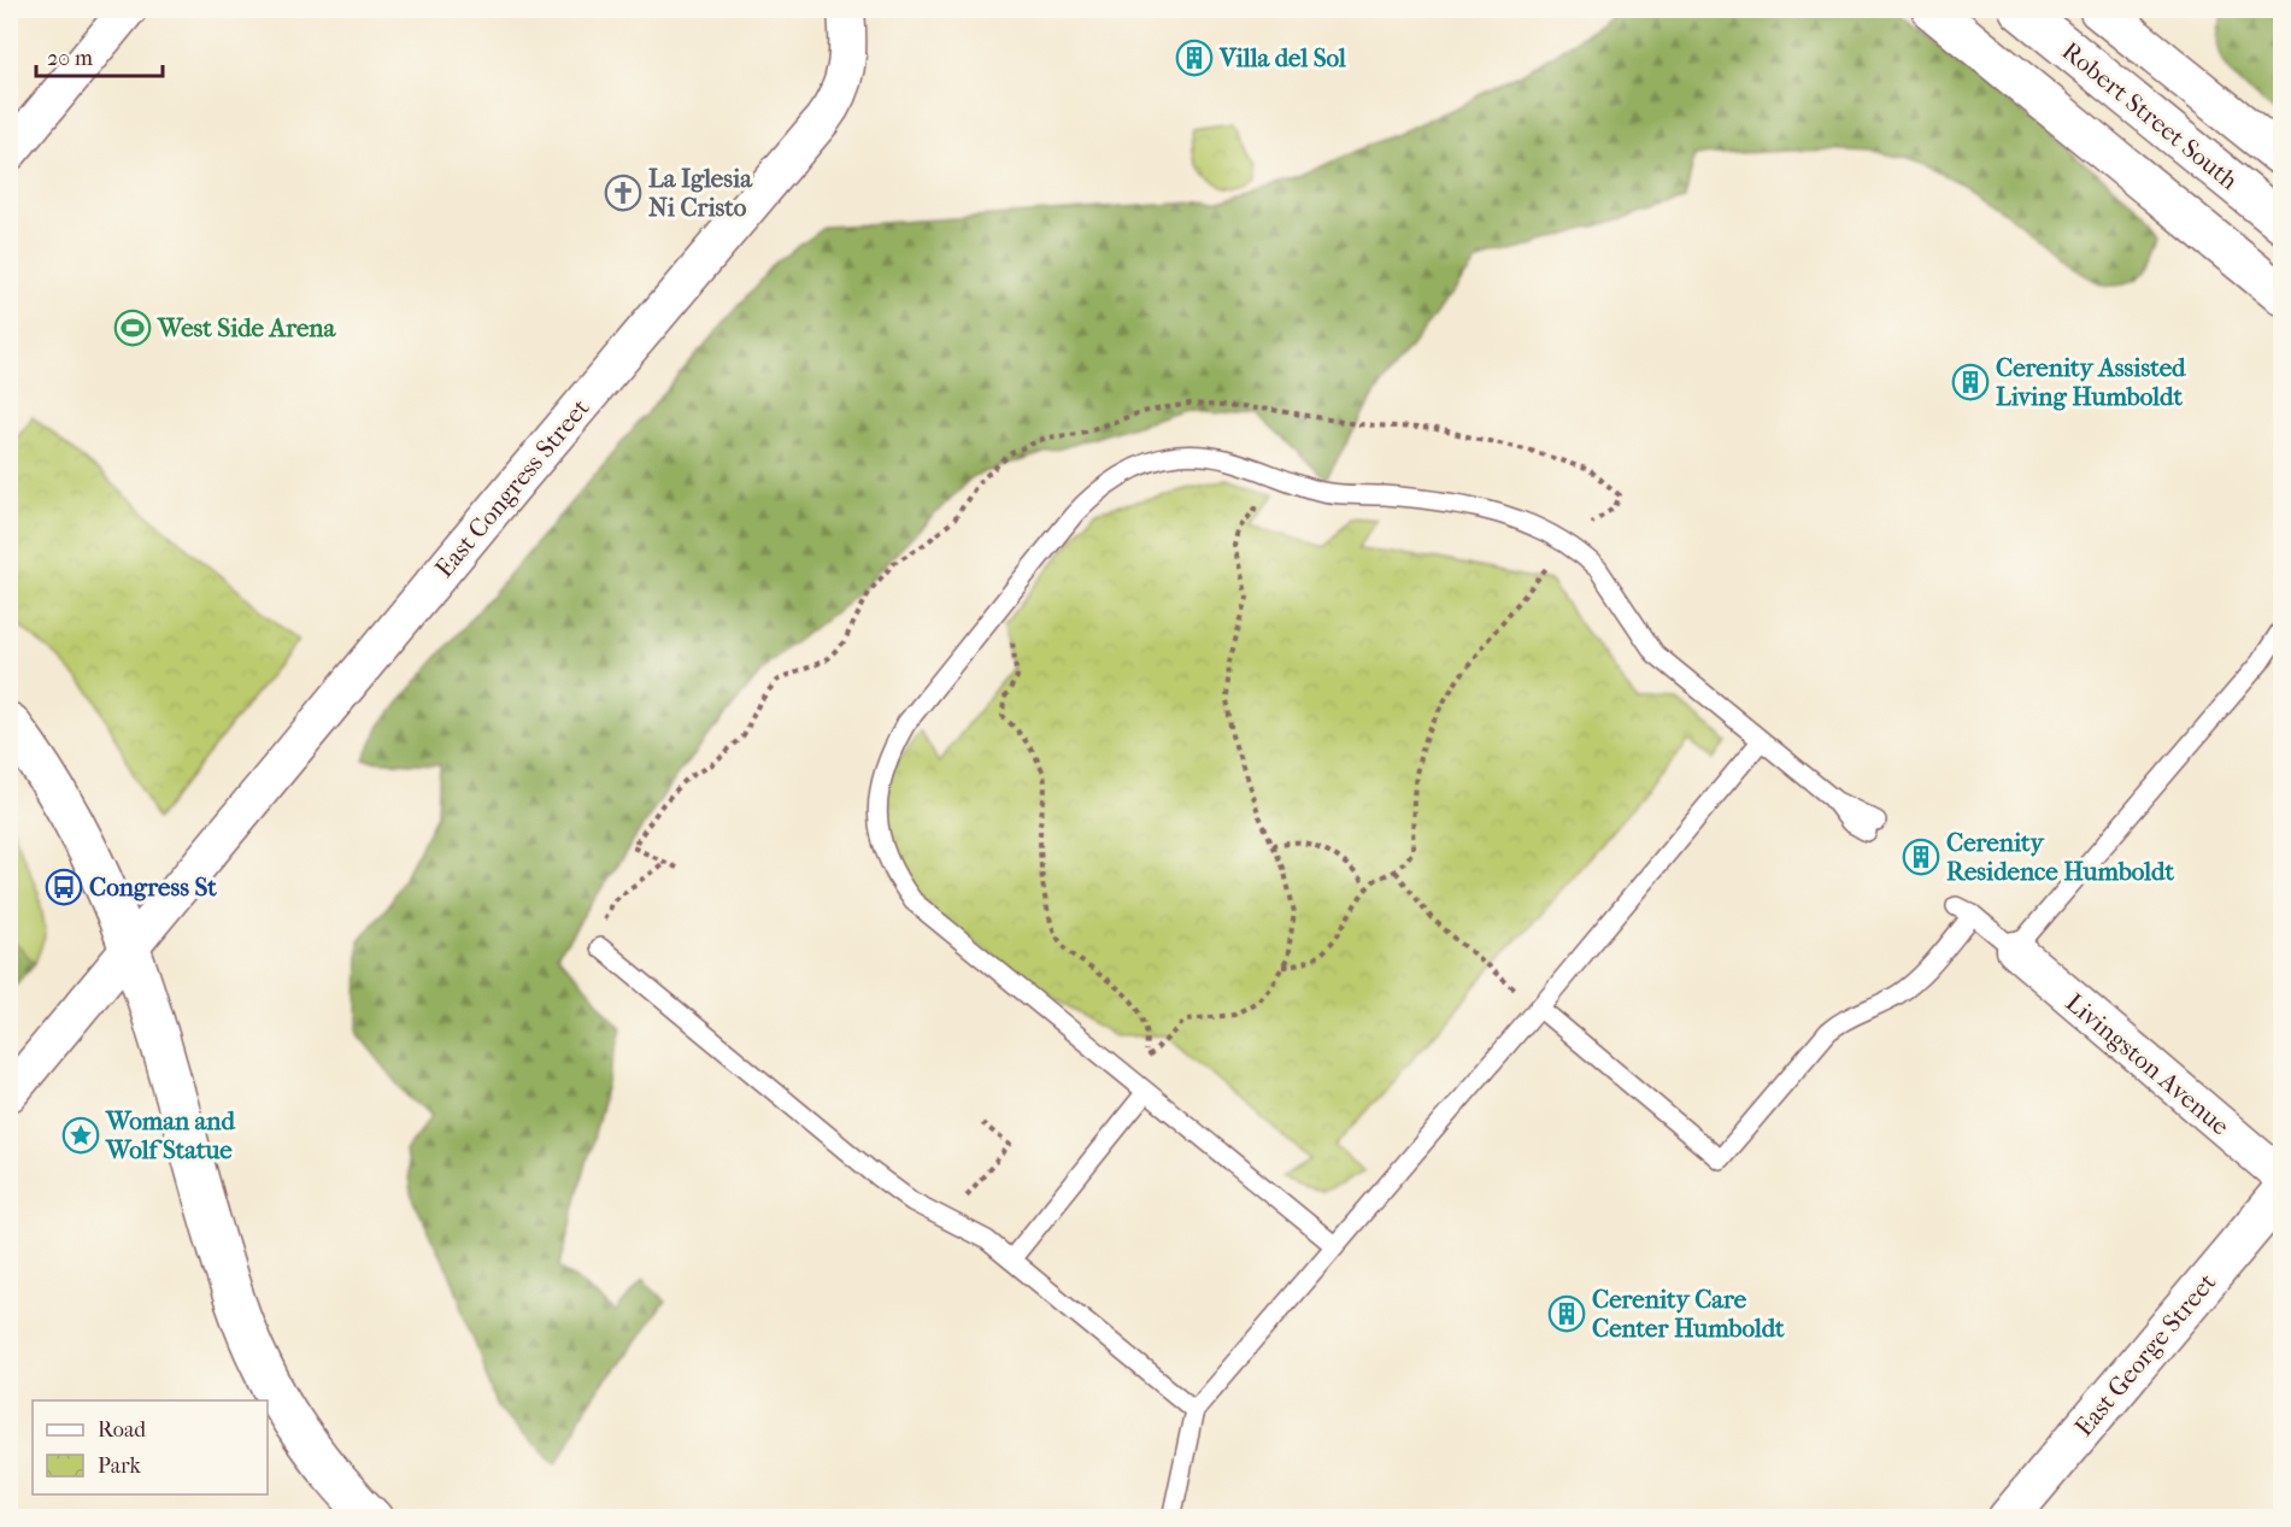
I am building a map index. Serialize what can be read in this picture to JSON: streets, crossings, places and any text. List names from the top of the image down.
{
  "streets": {
    "street": [
      "Robert Street South",
      "East Congress Street",
      "Livingston Avenue",
      "East George Street"
    ]
  },
  "places": {
    "building": [
      "Villa del Sol",
      "Cerenity Assisted Living Humboldt",
      "Cerenity Residence Humboldt",
      "Cerenity Care Center Humboldt"
    ],
    "church": ["La Iglesia Ni Cristo"],
    "sports": ["West Side Arena"],
    "bus stop": ["Congress St"],
    "place": ["Woman and Wolf Statue"]
  },
  "legend": ["Road", "Park"],
  "scale_bar": "20 m"
}
